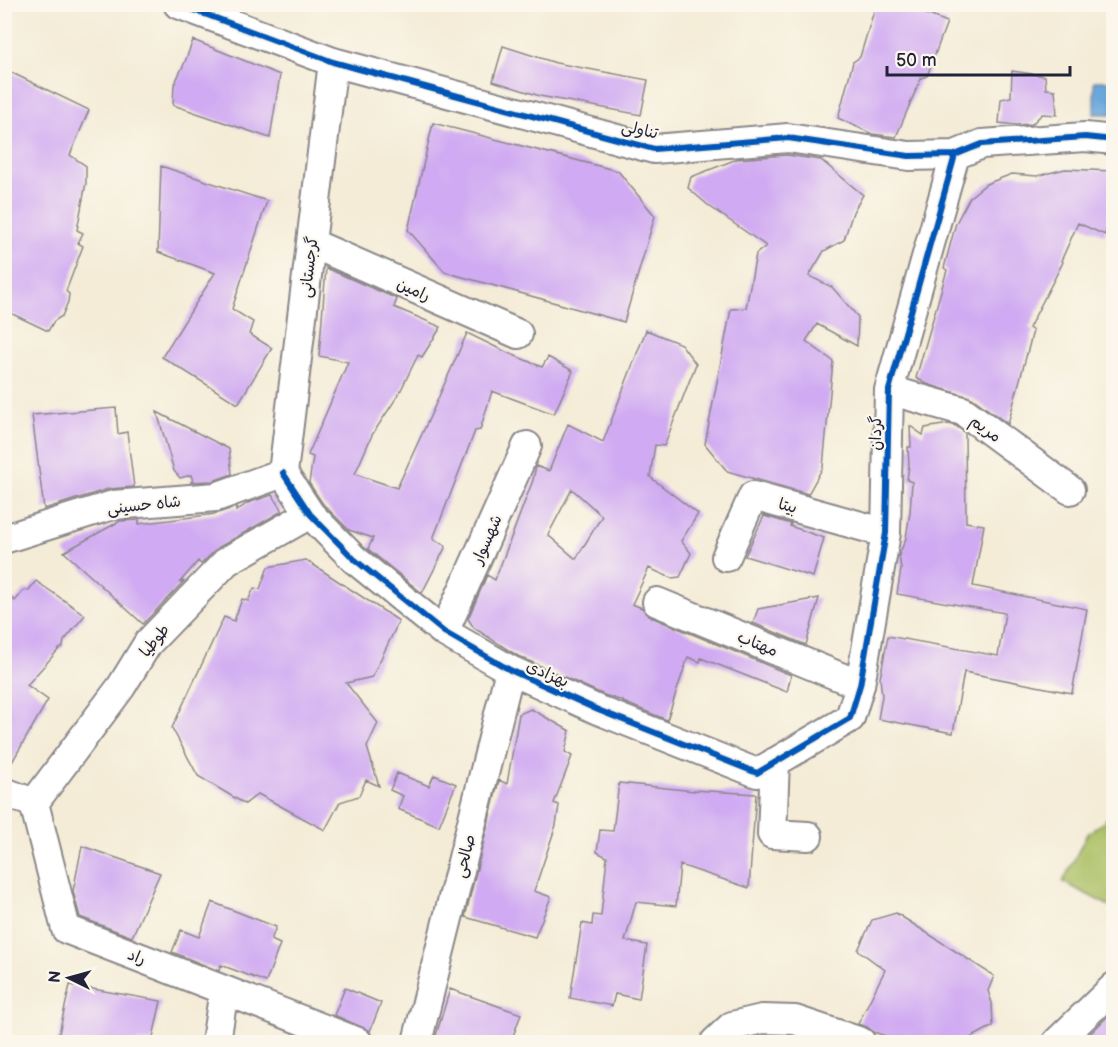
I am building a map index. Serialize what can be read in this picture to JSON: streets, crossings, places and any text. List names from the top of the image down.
{
  "streets": {
    "street": [
      "تناولی",
      "گرجستانی",
      "رامین",
      "مریم",
      "گردان",
      "شاه حسینی",
      "بیتا",
      "شهسوار",
      "طوطیا",
      "مهتاب",
      "بهزادی",
      "صالحی",
      "راد"
    ]
  },
  "crossings": [
    ["تناولی", "گرجستانی"],
    ["تناولی", "گردان"],
    ["گرجستانی", "رامین"],
    ["گرجستانی", "شاه حسینی"],
    ["گرجستانی", "بهزادی"],
    ["مریم", "گردان"],
    ["گردان", "بیتا"],
    ["گردان", "مهتاب"],
    ["گردان", "بهزادی"],
    ["شاه حسینی", "بهزادی"],
    ["شهسوار", "بهزادی"],
    ["طوطیا", "بهزادی"],
    ["طوطیا", "راد"],
    ["بهزادی", "صالحی"]
  ],
  "scale_bar": "50 m",
  "north": "left"
}
